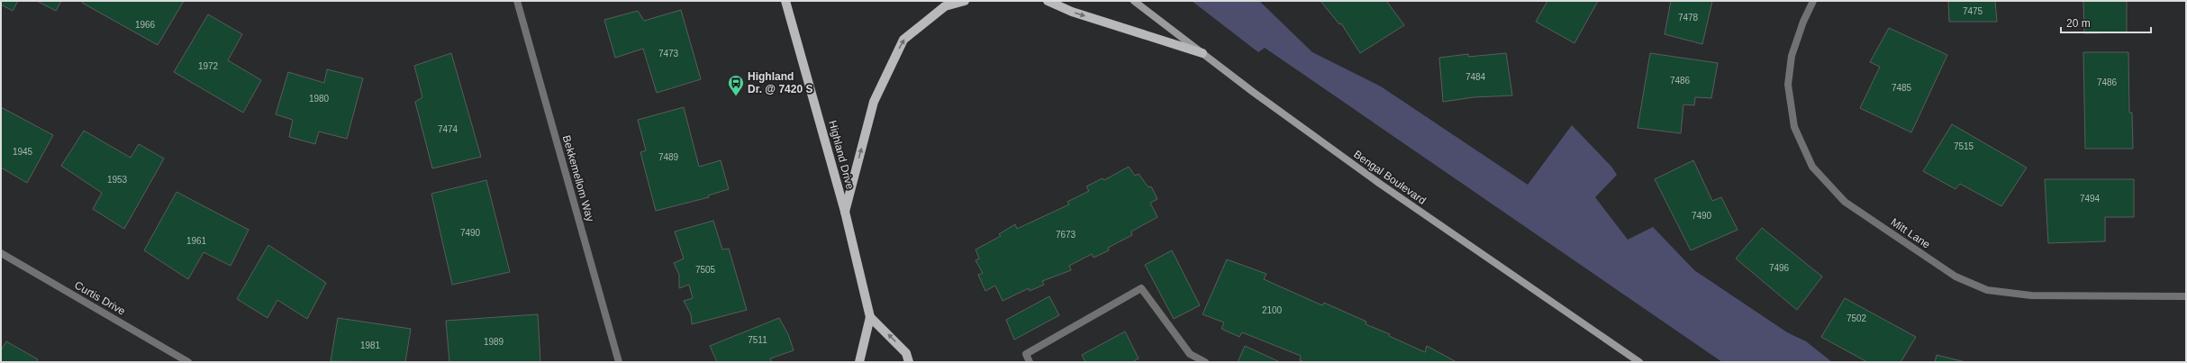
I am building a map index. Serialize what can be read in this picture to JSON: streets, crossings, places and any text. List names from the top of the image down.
{
  "streets": {
    "main road": ["Highland Drive", "Bengal Boulevard"],
    "street": ["Bekkemellom Way", "Mitt Lane", "Curtis Drive"]
  },
  "places": {
    "bus stop": ["Highland Dr. @ 7420 S"]
  },
  "house_numbers": [
    "7475",
    "7478",
    "1966",
    "7473",
    "1972",
    "7484",
    "7486",
    "7486",
    "7485",
    "1980",
    "7474",
    "7515",
    "1945",
    "7489",
    "1953",
    "7494",
    "7490",
    "7490",
    "7673",
    "1961",
    "7496",
    "7505",
    "2100",
    "7502",
    "7511",
    "1989",
    "1981"
  ],
  "scale_bar": "20 m"
}
